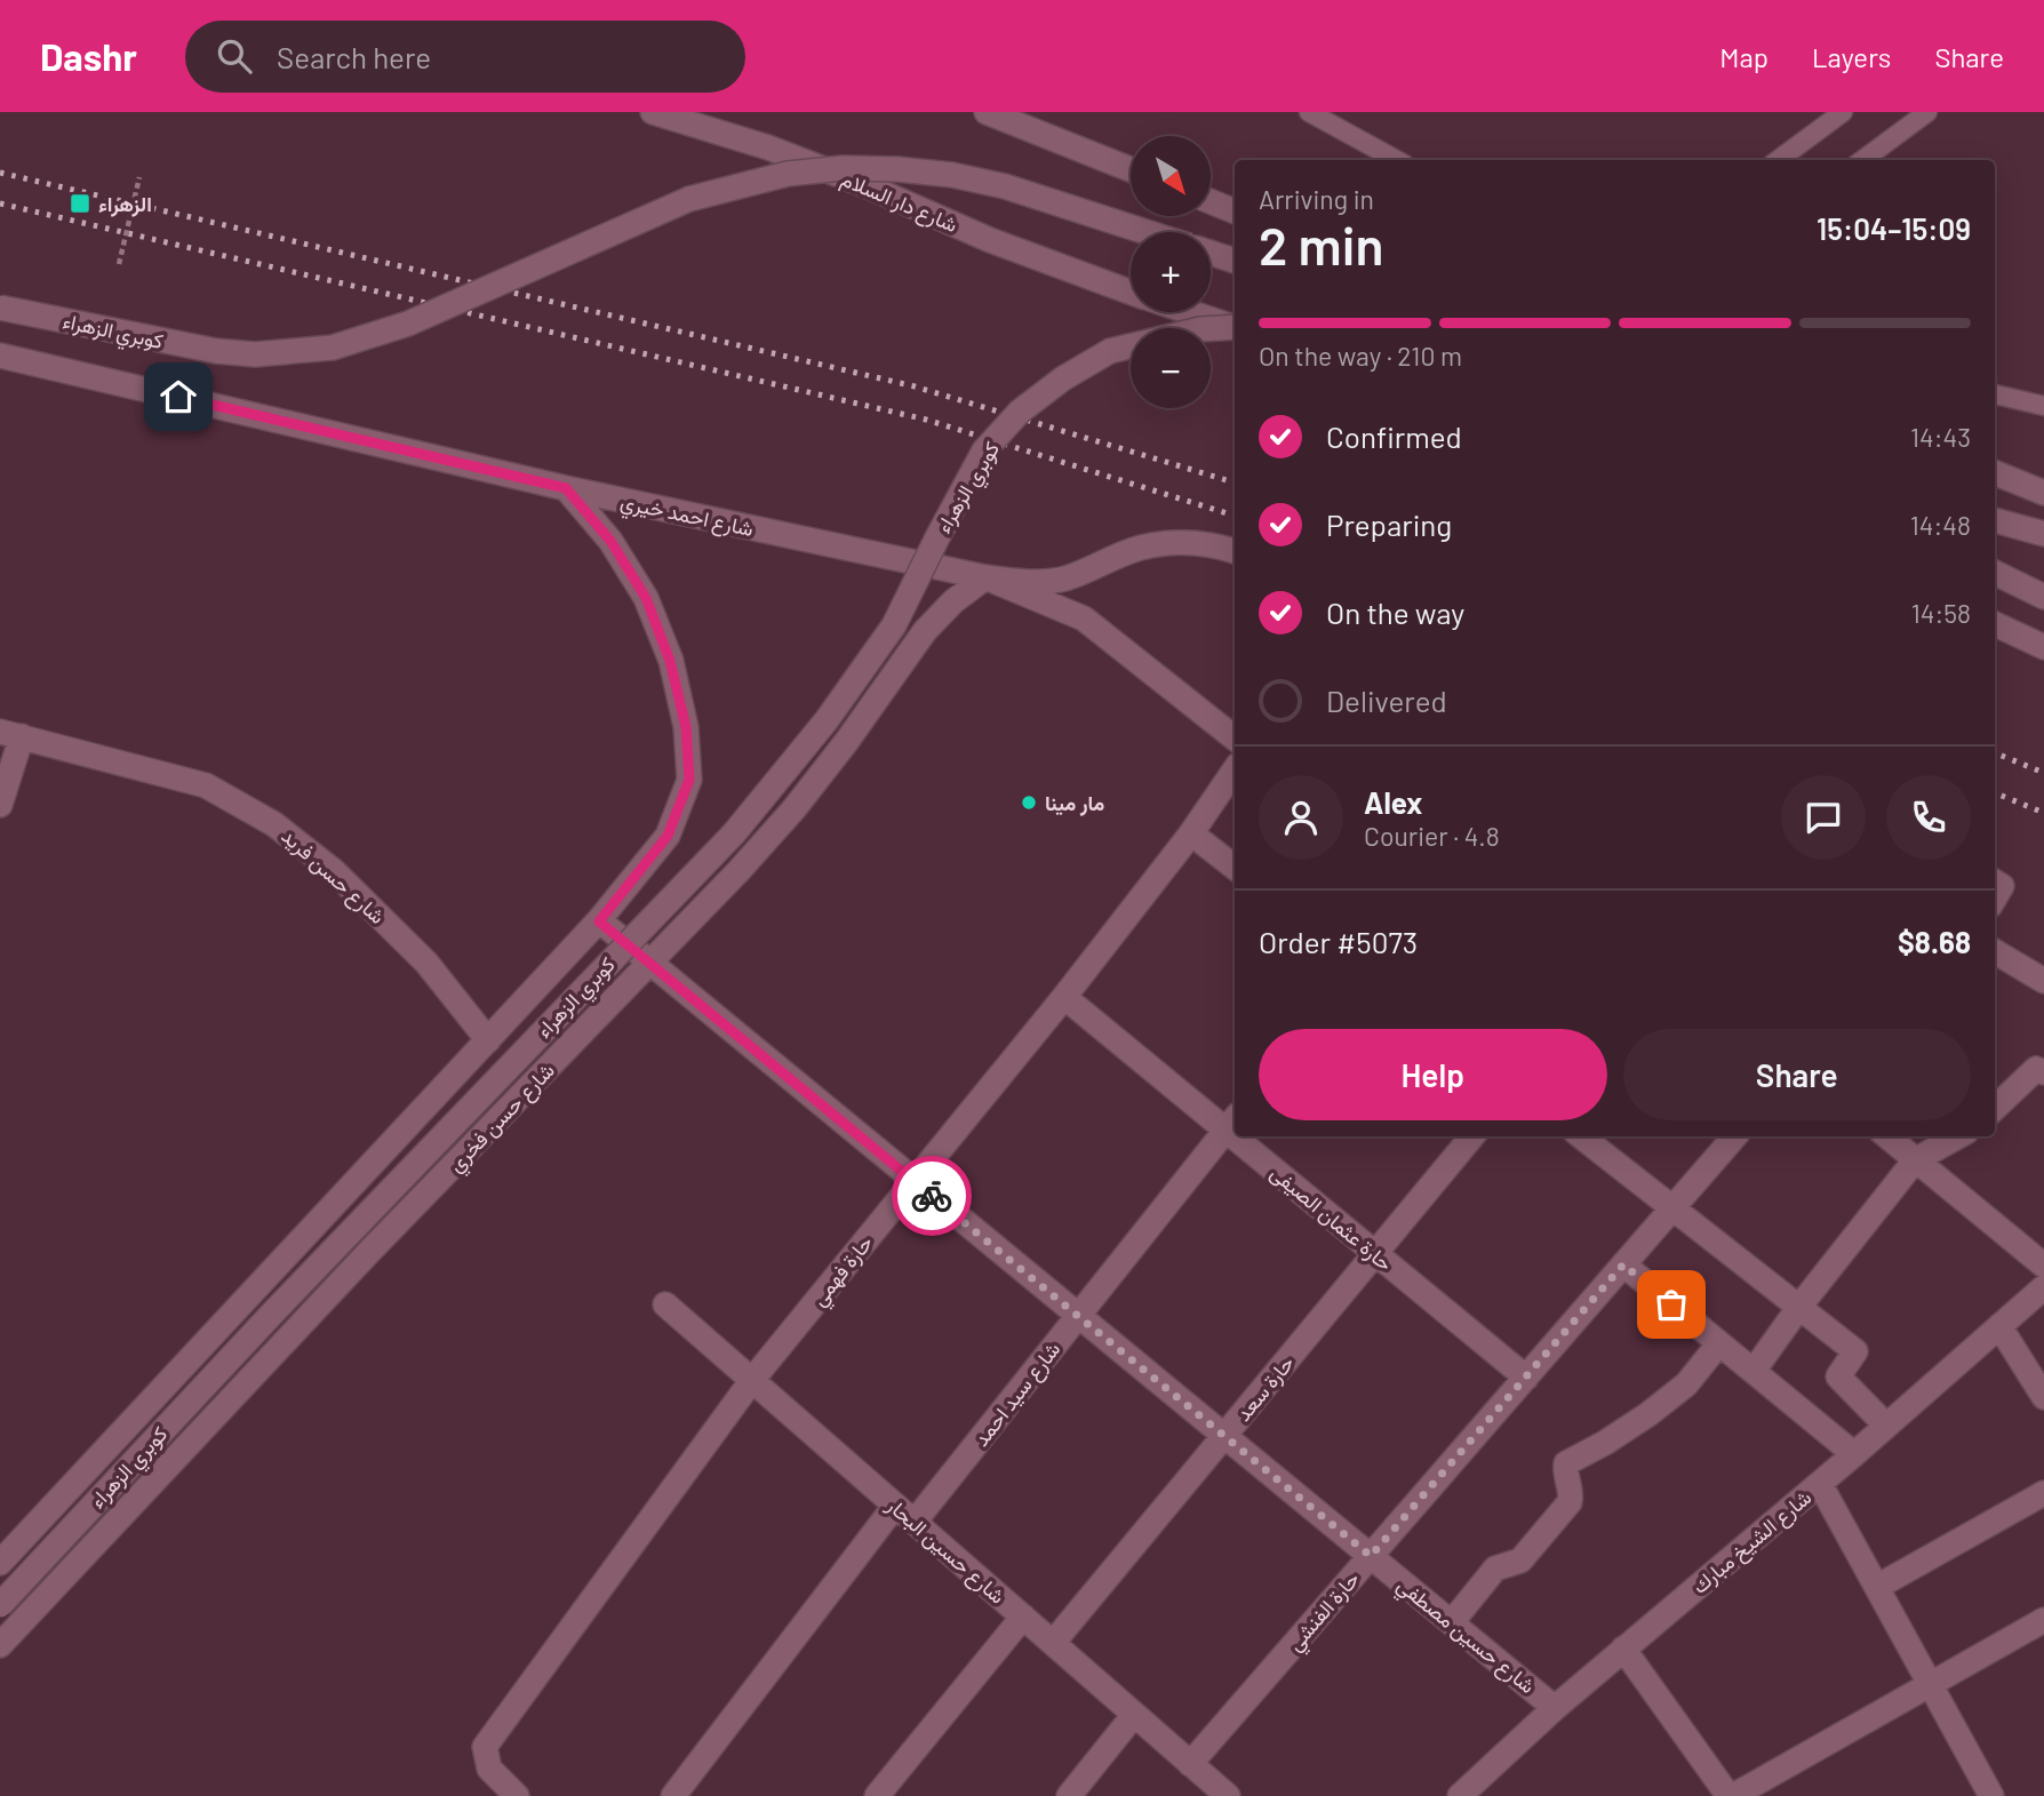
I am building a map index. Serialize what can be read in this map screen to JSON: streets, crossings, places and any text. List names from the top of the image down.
{
  "streets": {
    "street": [
      "شارع دار السلام",
      "كوبري الزهراء",
      "شارع احمد خيري",
      "شارع حسن فريد",
      "شارع حسن فخري",
      "حارة عثمان الصيفى",
      "حارة فهمي",
      "حارة سعد",
      "شارع سيد احمد",
      "شارع الشيخ مبارك",
      "شارع حسين البحار",
      "حارة الفنشي",
      "شارع حسين مصطفي"
    ]
  },
  "crossings": [
    ["شارع احمد خيري", "شارع حسن فخري"],
    ["شارع حسن فخري", "شارع حسين مصطفي"],
    ["حارة عثمان الصيفى", "حارة فهمي"],
    ["حارة عثمان الصيفى", "حارة سعد"],
    ["حارة عثمان الصيفى", "شارع سيد احمد"],
    ["حارة عثمان الصيفى", "حارة الفنشي"],
    ["حارة فهمي", "شارع حسين البحار"],
    ["حارة فهمي", "شارع حسين مصطفي"],
    ["حارة سعد", "شارع حسين البحار"],
    ["حارة سعد", "شارع حسين مصطفي"],
    ["شارع سيد احمد", "شارع حسين البحار"],
    ["شارع سيد احمد", "شارع حسين مصطفي"],
    ["شارع الشيخ مبارك", "شارع حسين مصطفي"],
    ["شارع حسين البحار", "حارة الفنشي"],
    ["حارة الفنشي", "شارع حسين مصطفي"]
  ],
  "places": {
    "transit": ["الزهراء"],
    "other": ["مار مينا"]
  },
  "north": "bottom right",
  "page": {
    "header": "Dashr",
    "search": "Search here",
    "nav": ["Map", "Layers", "Share"],
    "map_buttons": ["+", "−"],
    "heading": ["2 min", "Arriving in", "15:04–15:09"],
    "panel": [
      "Alex",
      "Courier · 4.8",
      "Order #5073",
      "$8.68"
    ],
    "bar": "On the way · 210 m",
    "list": [
      ["Confirmed", "14:43"],
      ["Preparing", "14:48"],
      ["On the way", "14:58"],
      "Delivered"
    ],
    "buttons": ["Help", "Share"]
  }
}
